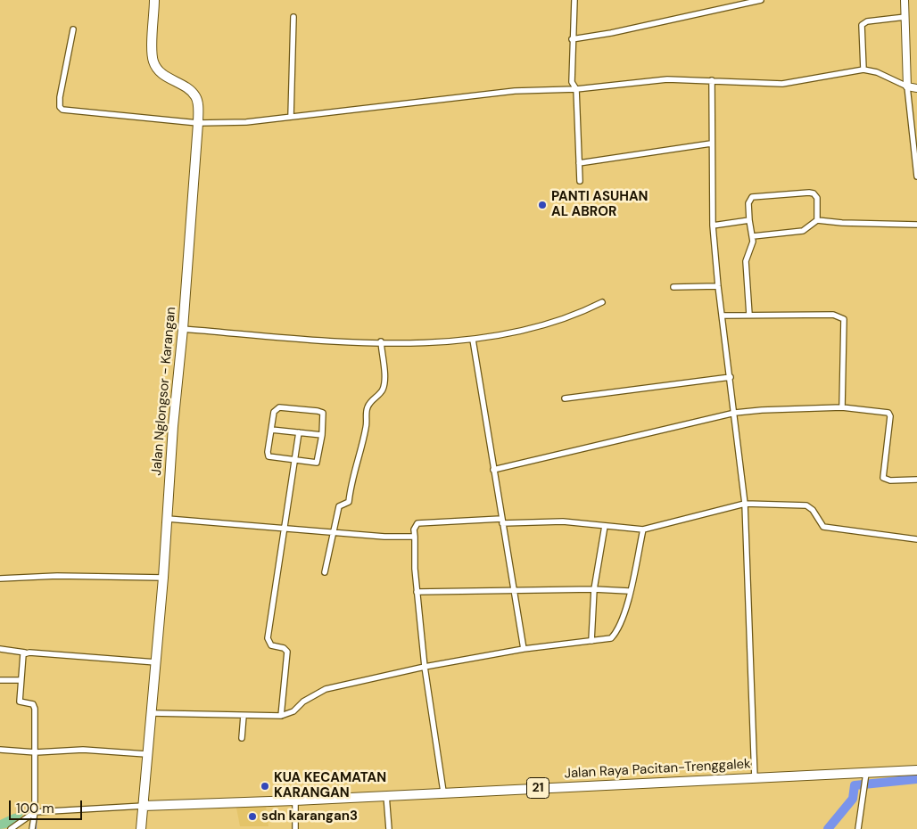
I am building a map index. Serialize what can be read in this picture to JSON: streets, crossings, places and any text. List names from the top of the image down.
{
  "streets": {
    "highway": ["Jalan Nglongsor - Karangan", "Jalan Raya Pacitan-Trenggalek", "21"]
  },
  "crossings": [
    ["Jalan Nglongsor - Karangan", "Jalan Raya Pacitan-Trenggalek"]
  ],
  "places": ["PANTI ASUHAN AL ABROR", "KUA KECAMATAN KARANGAN", "sdn karangan3"],
  "scale_bar": "100 m"
}
